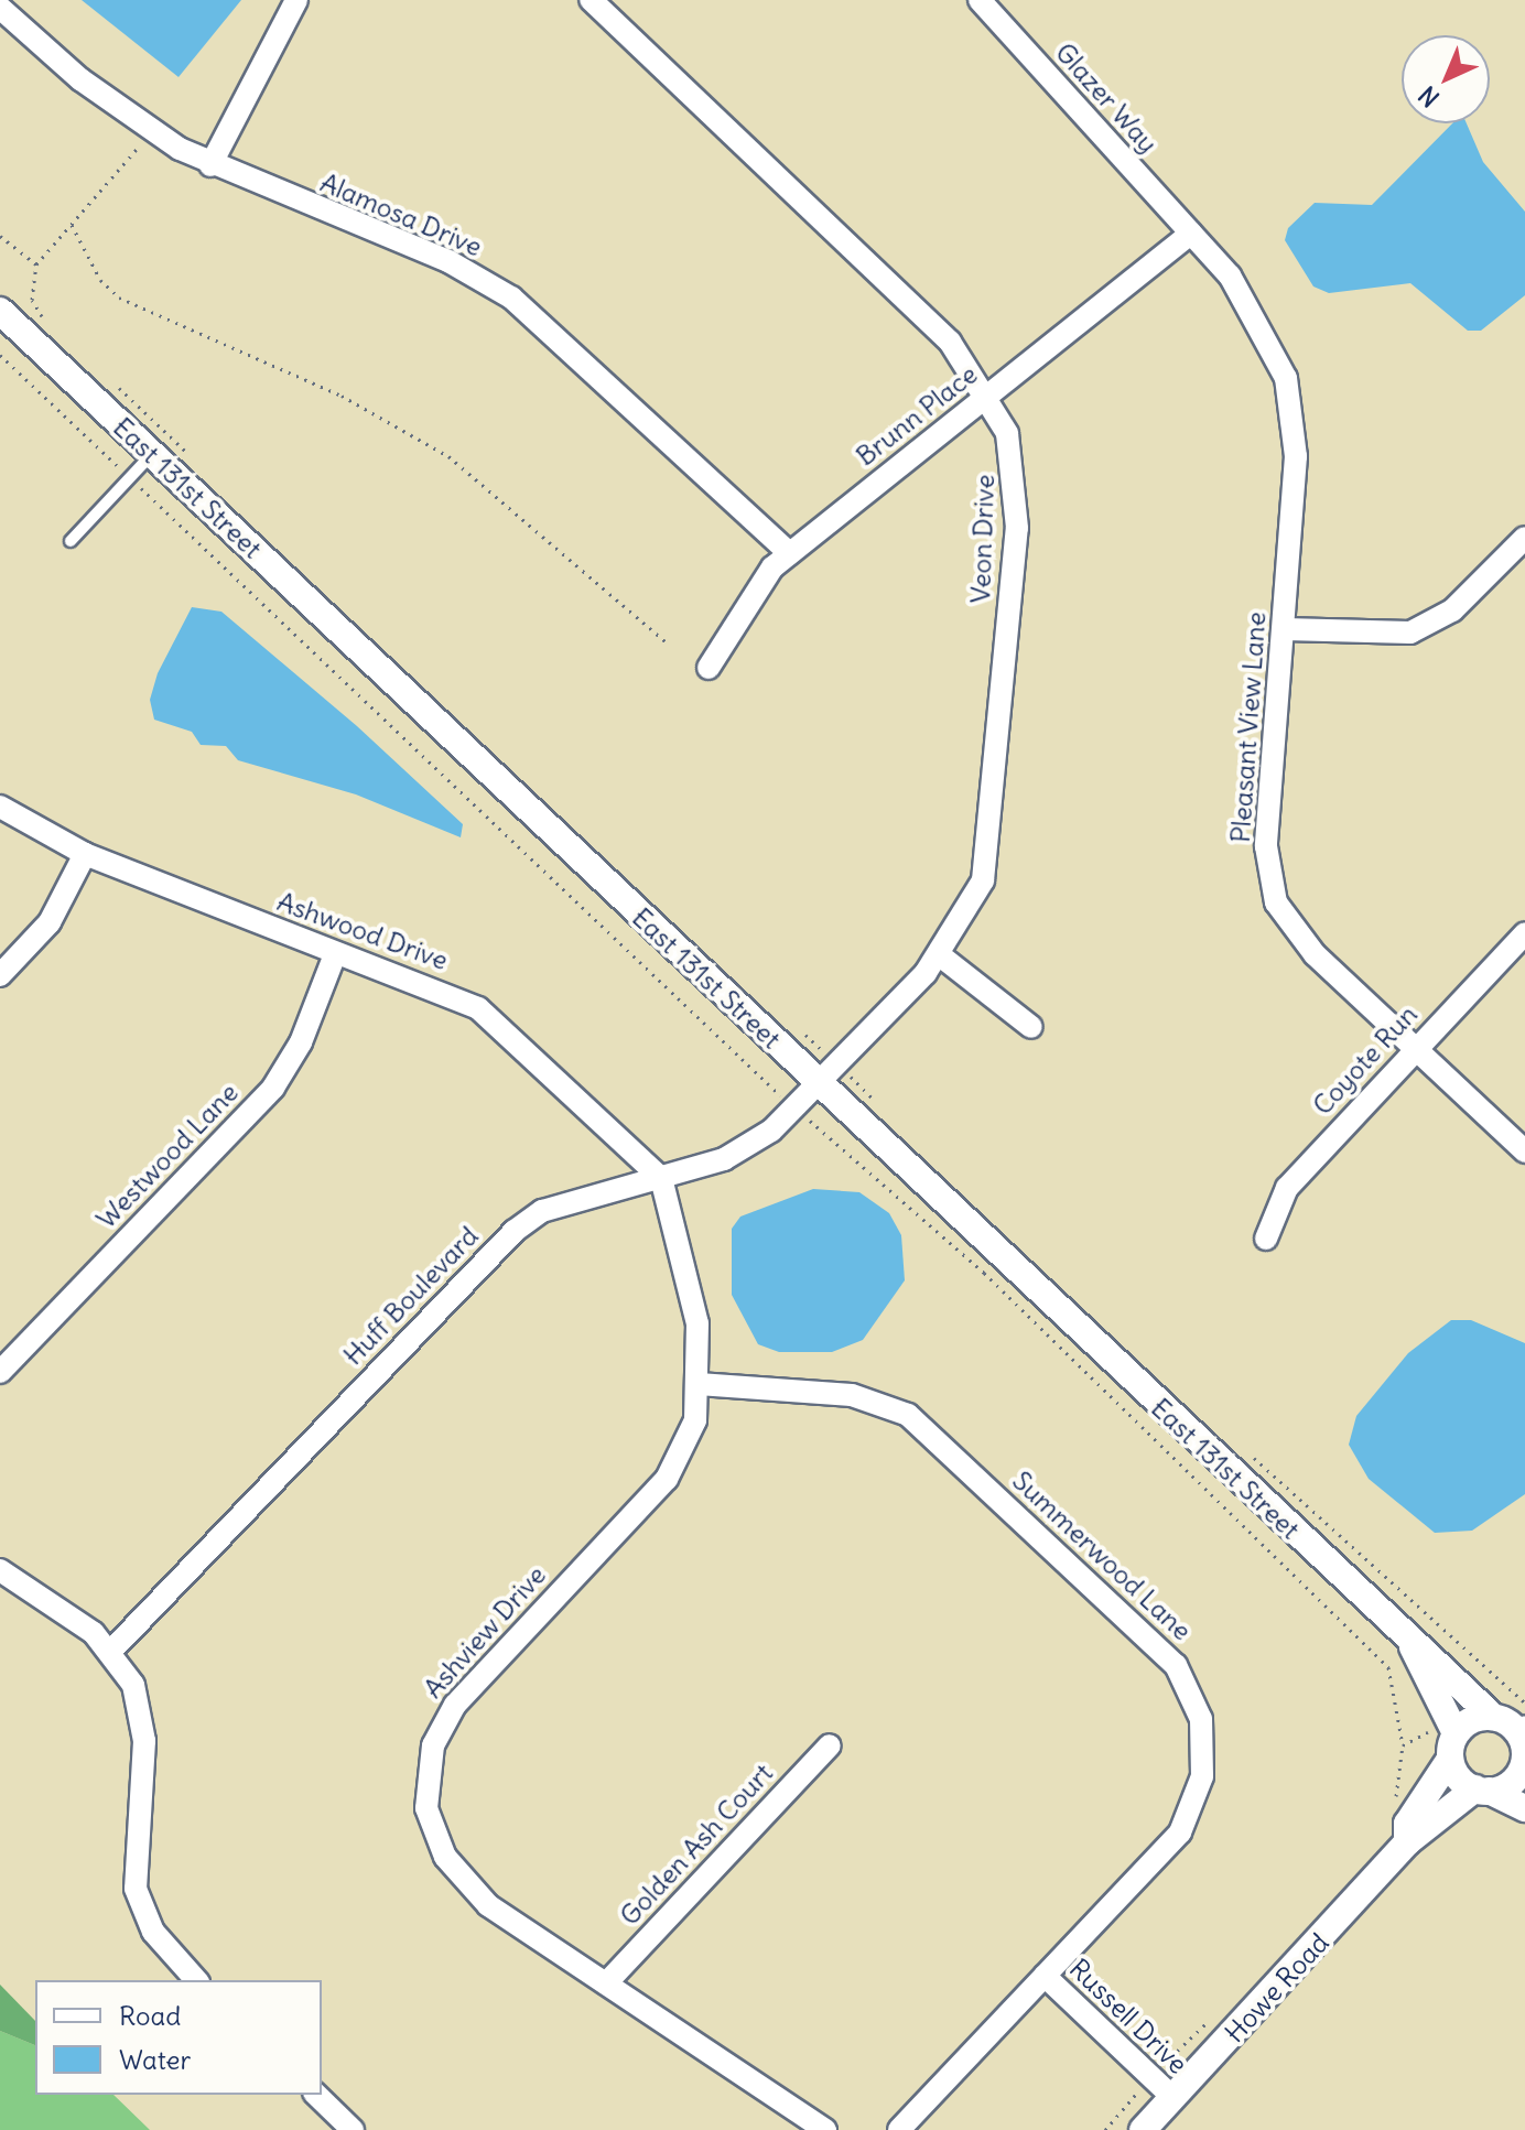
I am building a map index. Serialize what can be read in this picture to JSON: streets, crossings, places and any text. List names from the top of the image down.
{
  "streets": {
    "street": [
      "Glazer Way",
      "Alamosa Drive",
      "Brunn Place",
      "East 131st Street",
      "Veon Drive",
      "Pleasant View Lane",
      "Ashwood Drive",
      "Coyote Run",
      "Westwood Lane",
      "Huff Boulevard",
      "Summerwood Lane",
      "Ashview Drive",
      "Golden Ash Court",
      "Howe Road",
      "Russell Drive"
    ]
  },
  "crossings": [
    ["Glazer Way", "Brunn Place"],
    ["Glazer Way", "Pleasant View Lane"],
    ["Alamosa Drive", "Brunn Place"],
    ["Brunn Place", "Veon Drive"],
    ["Brunn Place", "Pleasant View Lane"],
    ["East 131st Street", "Veon Drive"],
    ["East 131st Street", "Huff Boulevard"],
    ["East 131st Street", "Howe Road"],
    ["Veon Drive", "Huff Boulevard"],
    ["Pleasant View Lane", "Coyote Run"],
    ["Ashwood Drive", "Westwood Lane"],
    ["Ashwood Drive", "Huff Boulevard"],
    ["Ashwood Drive", "Ashview Drive"],
    ["Huff Boulevard", "Ashview Drive"],
    ["Summerwood Lane", "Ashview Drive"],
    ["Summerwood Lane", "Russell Drive"],
    ["Ashview Drive", "Golden Ash Court"],
    ["Howe Road", "Russell Drive"]
  ],
  "legend": ["Road", "Water"],
  "north": "bottom left"
}
